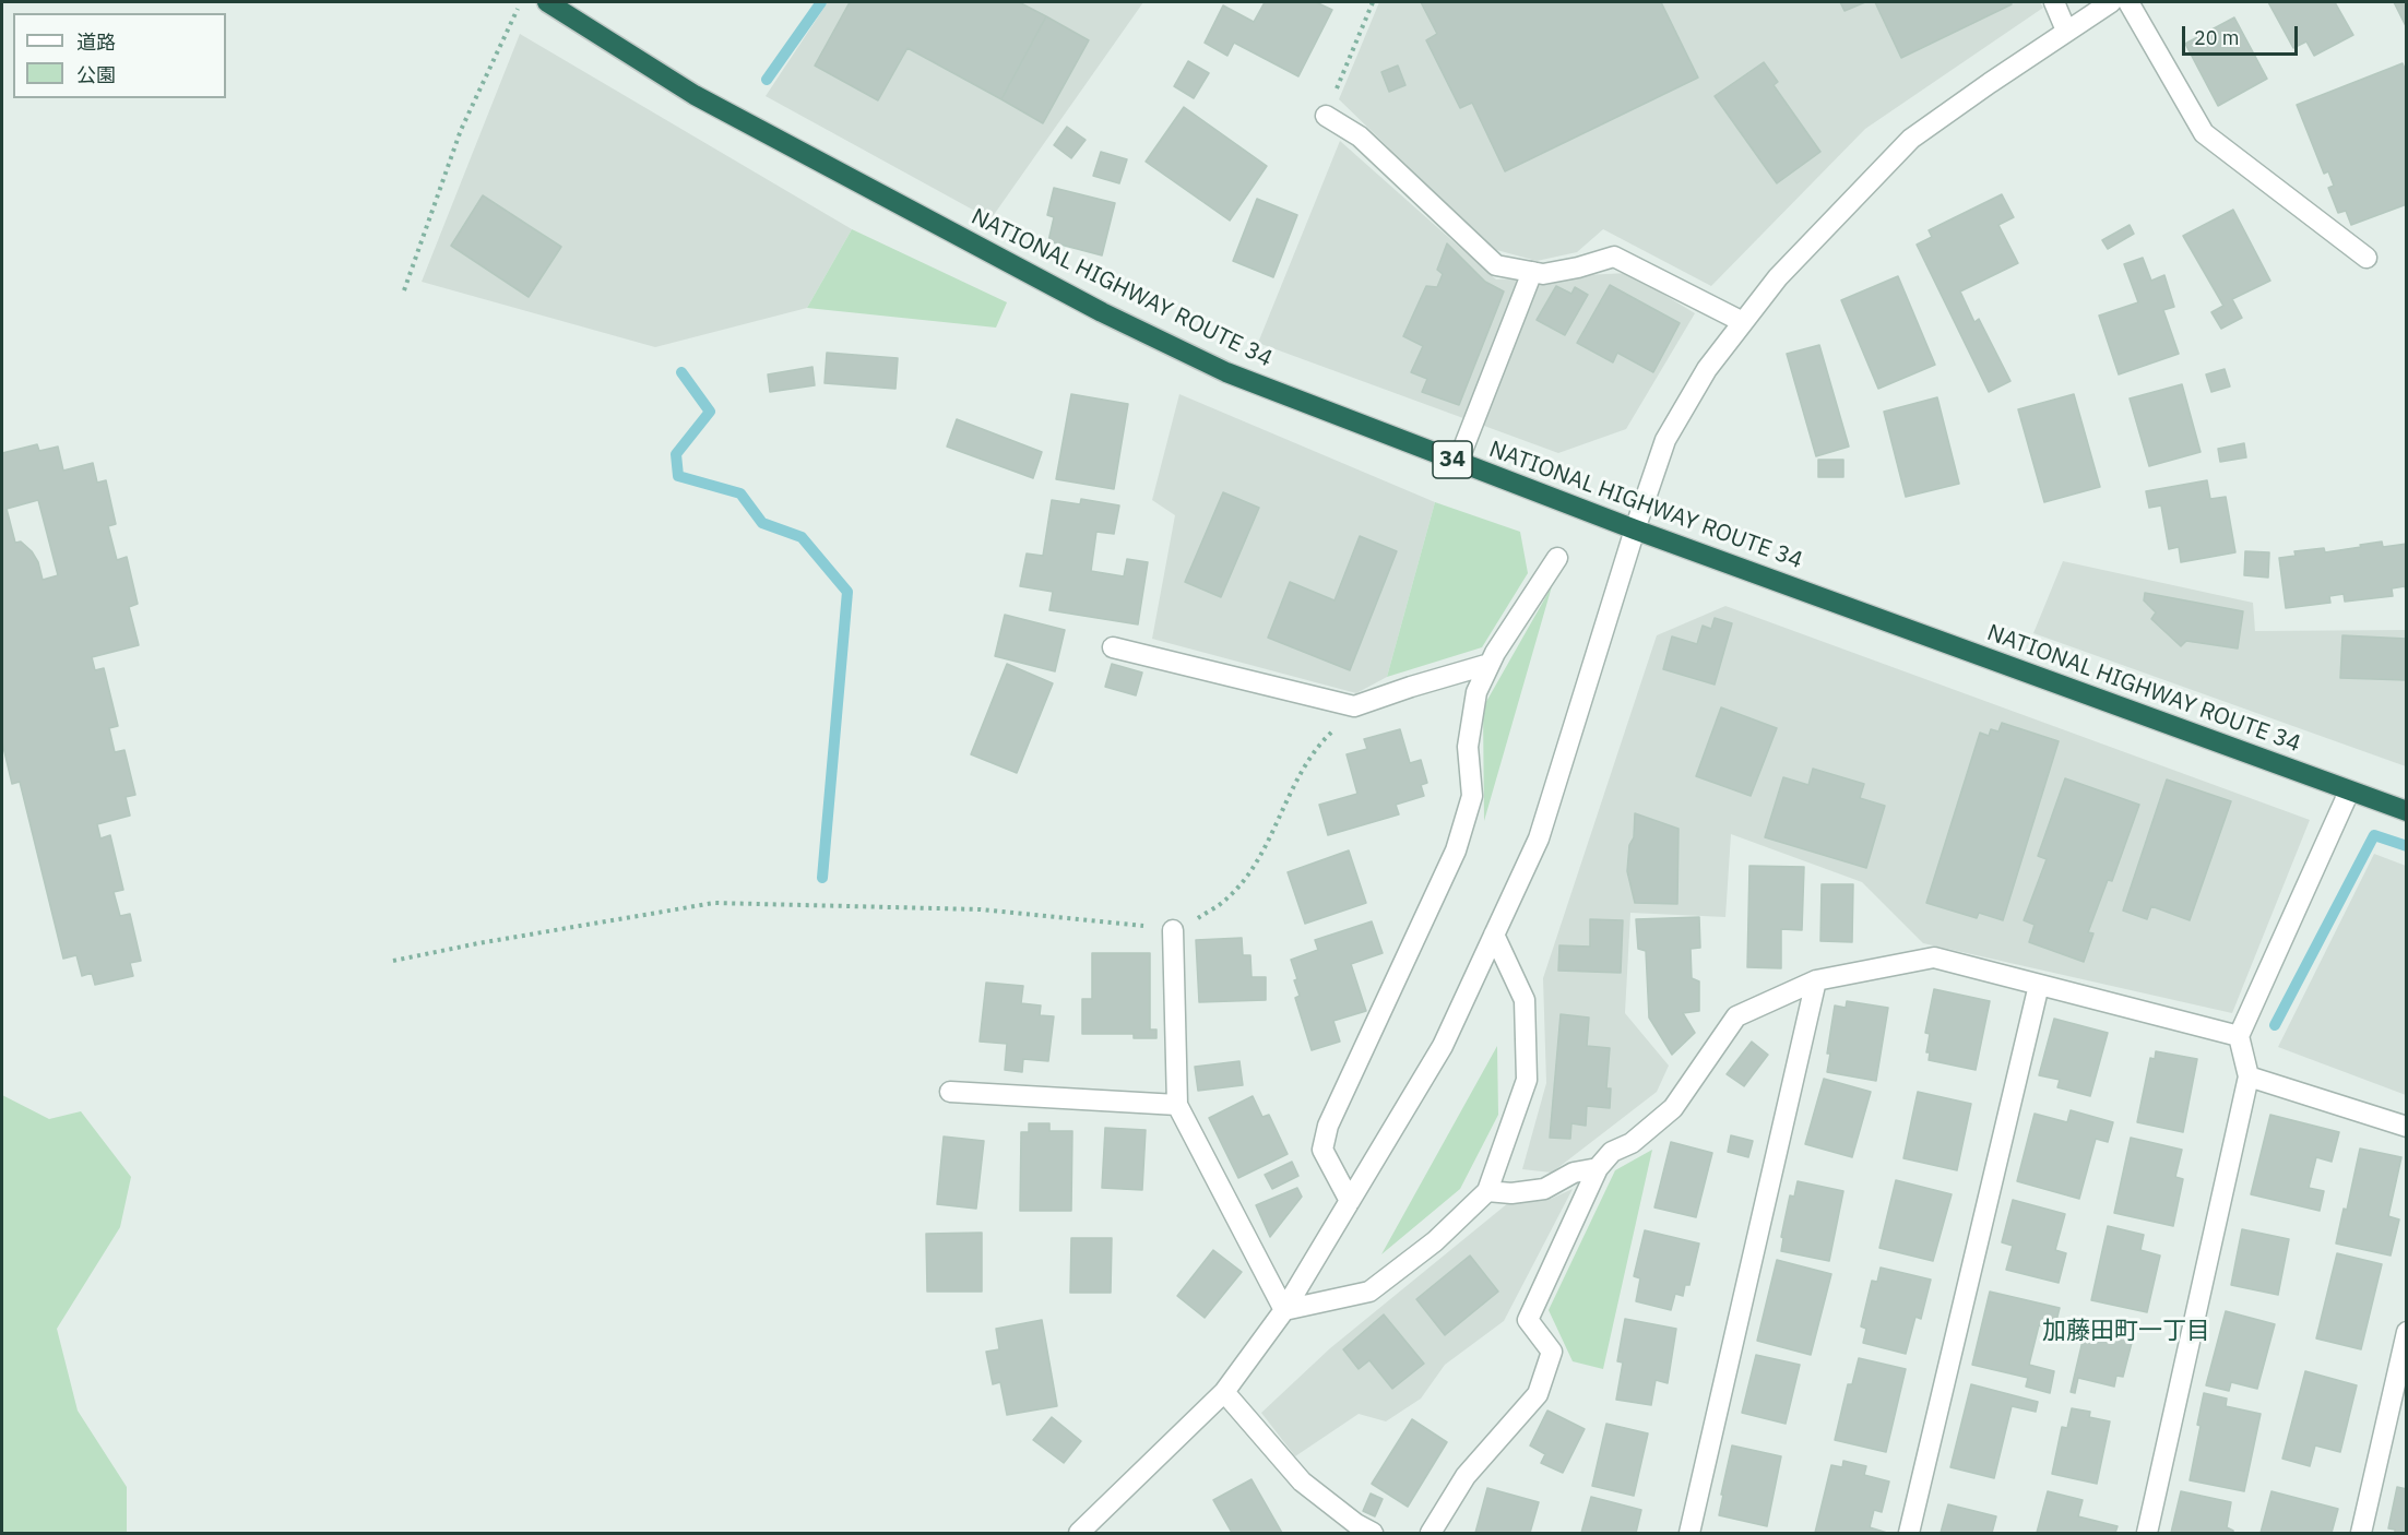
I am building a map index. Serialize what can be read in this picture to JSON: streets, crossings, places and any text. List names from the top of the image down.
{
  "streets": {
    "highway": ["NATIONAL HIGHWAY ROUTE 34", "34"]
  },
  "districts": ["加藤田町一丁目"],
  "legend": ["道路", "公園"],
  "scale_bar": "20 m"
}
